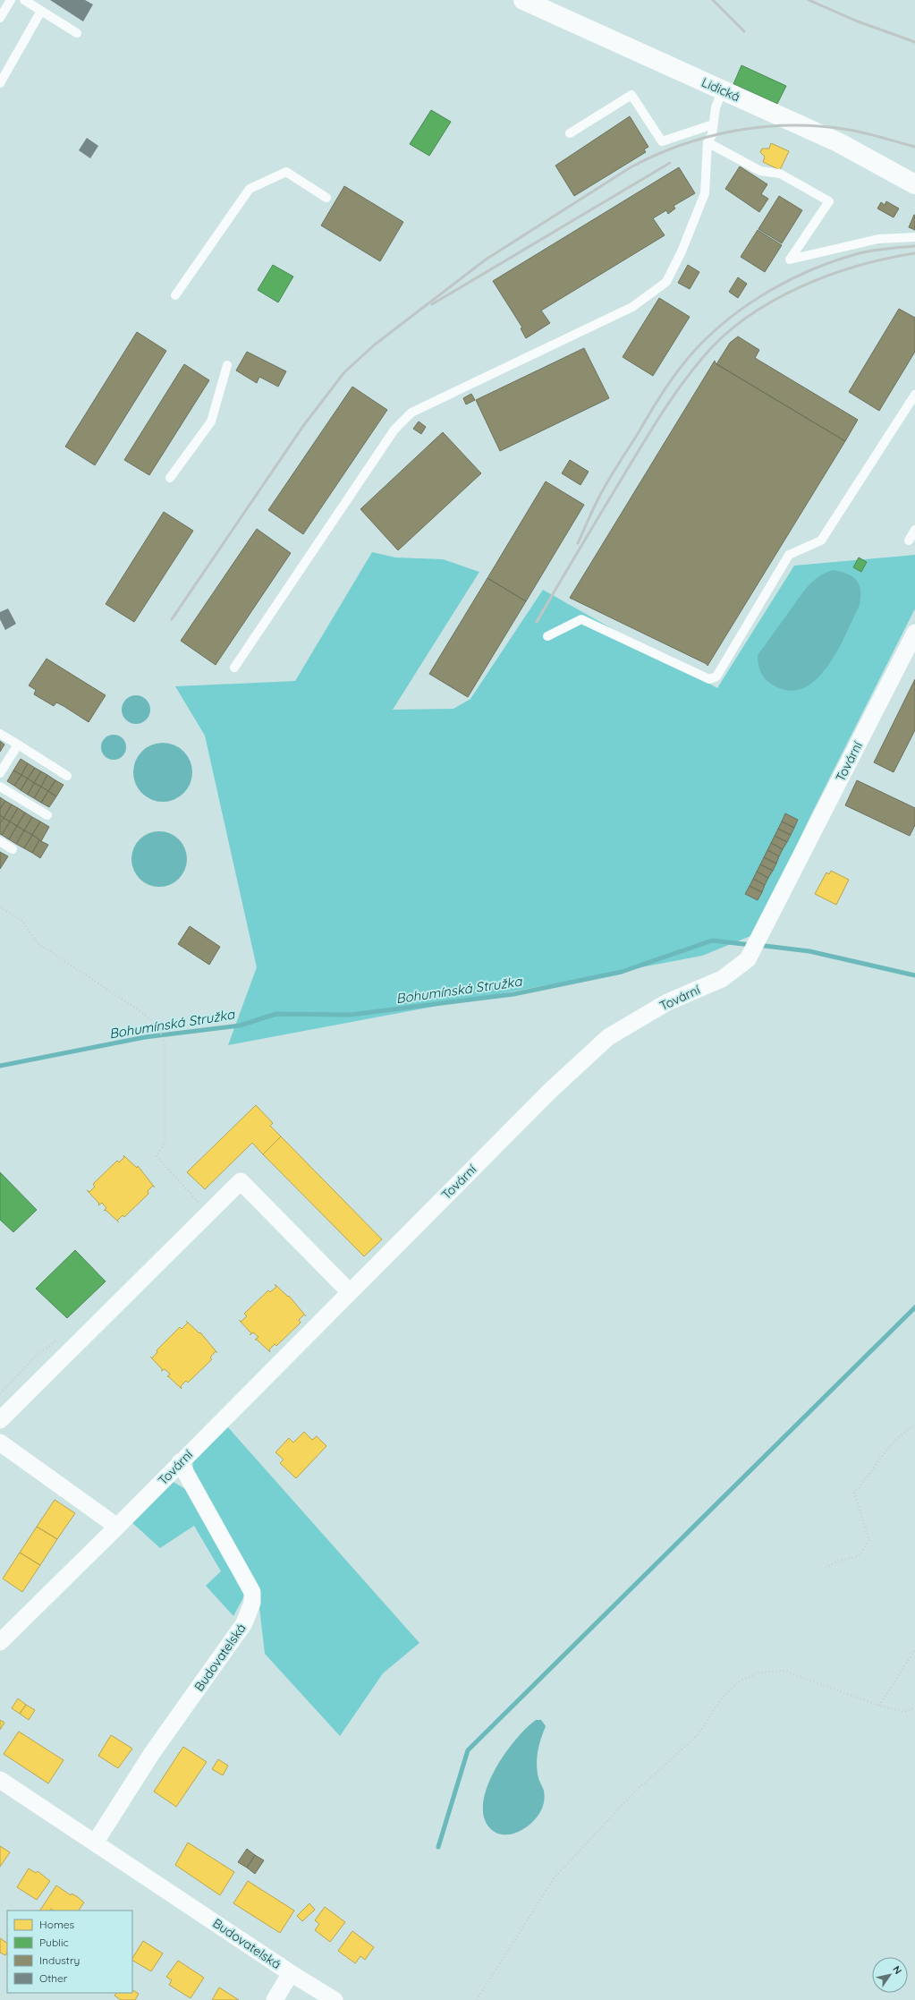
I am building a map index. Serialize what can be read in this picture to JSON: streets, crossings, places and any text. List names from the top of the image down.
{
  "streets": {
    "street": ["Lidická", "Tovární", "Budovatelská"]
  },
  "crossings": [
    ["Tovární", "Budovatelská"]
  ],
  "water": ["Bohumínská Stružka"],
  "legend": [
    "Homes",
    "Public",
    "Industry",
    "Other"
  ],
  "north": "top right"
}
